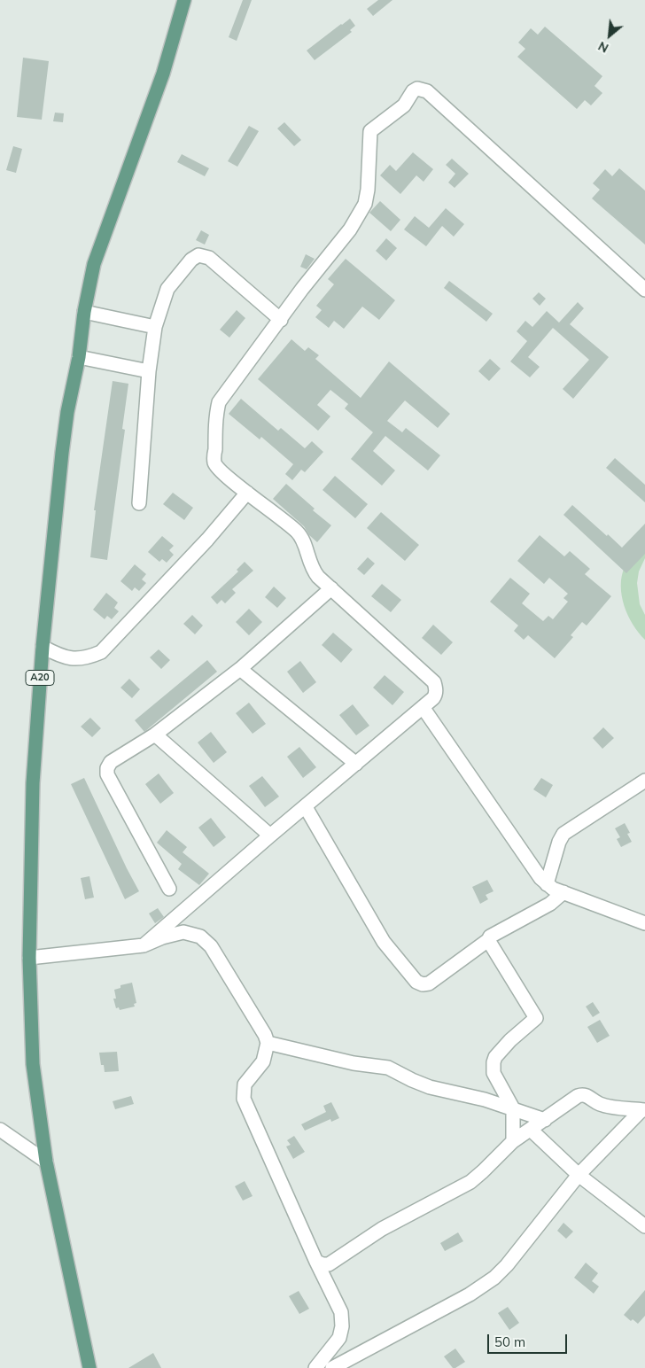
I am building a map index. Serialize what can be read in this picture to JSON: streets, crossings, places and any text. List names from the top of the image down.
{
  "streets": {
    "main road": ["A20"]
  },
  "scale_bar": "50 m",
  "north": "bottom left"
}
